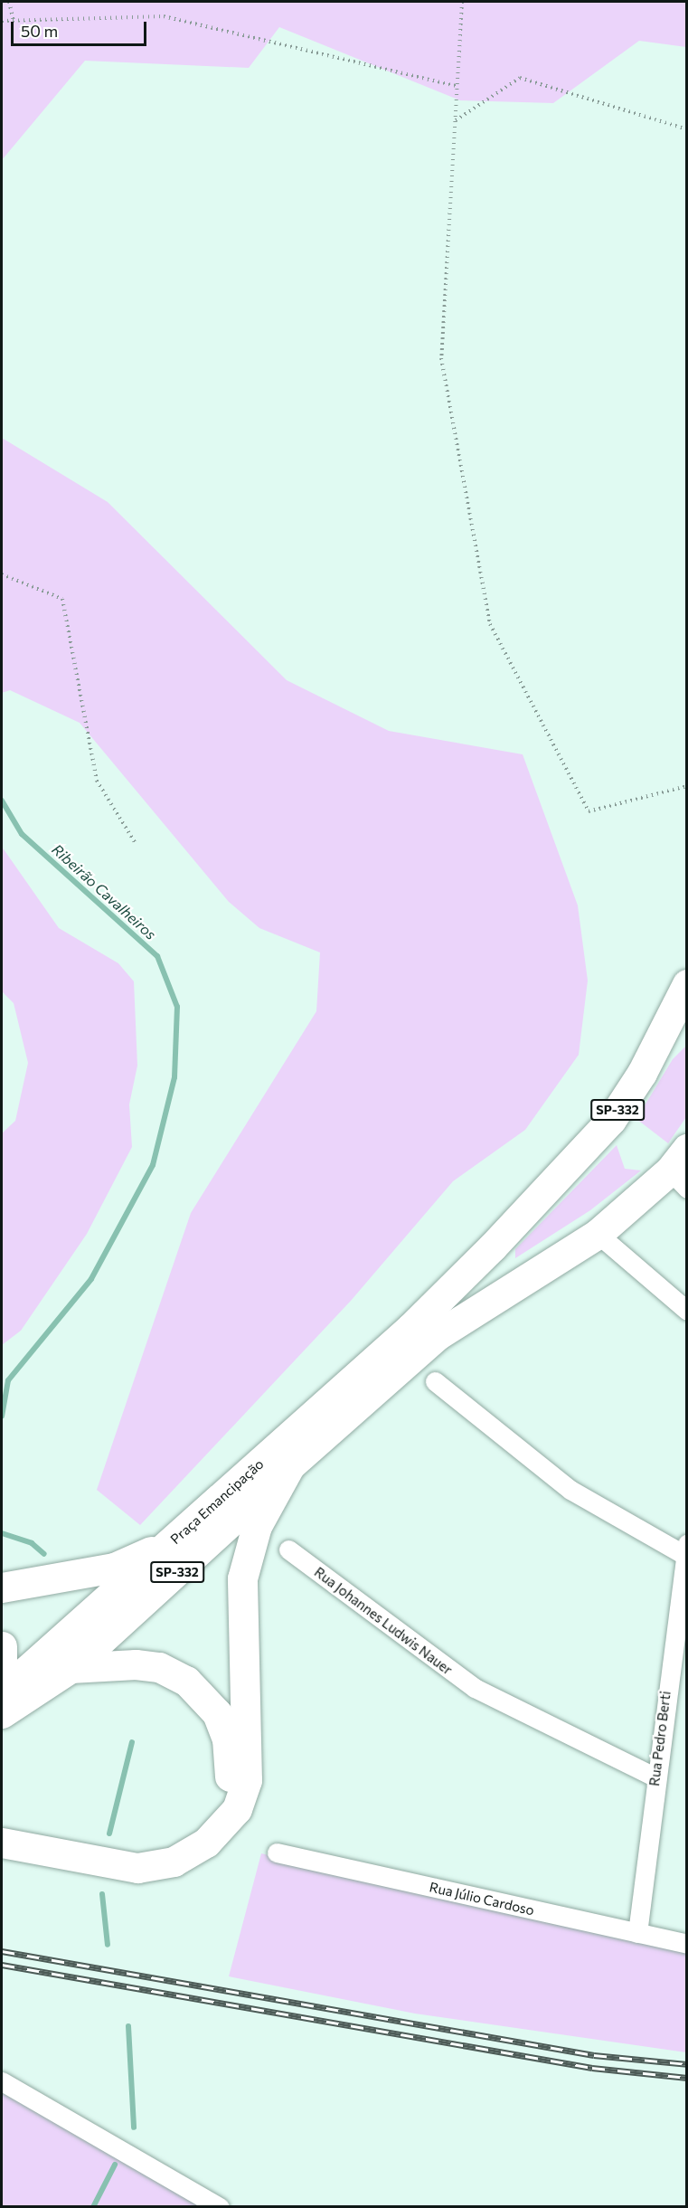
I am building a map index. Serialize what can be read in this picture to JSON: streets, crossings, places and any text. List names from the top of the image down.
{
  "streets": {
    "main road": ["SP-332", "Praça Emancipação"],
    "street": ["Rua Johannes Ludwis Nauer", "Rua Pedro Berti", "Rua Júlio Cardoso"]
  },
  "crossings": [
    ["SP-332", "Praça Emancipação"],
    ["Rua Johannes Ludwis Nauer", "Rua Pedro Berti"],
    ["Rua Pedro Berti", "Rua Júlio Cardoso"]
  ],
  "water": ["Ribeirão Cavalheiros"],
  "scale_bar": "50 m"
}
